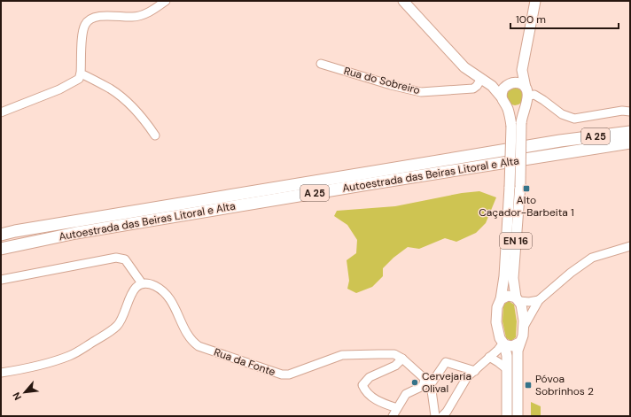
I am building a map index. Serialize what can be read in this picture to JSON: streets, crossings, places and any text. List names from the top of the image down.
{
  "streets": {
    "highway": ["A 25", "Autoestrada das Beiras Litoral e Alta"],
    "main road": ["EN 16"],
    "street": ["Rua do Sobreiro", "Rua da Fonte"]
  },
  "places": {
    "transit": ["Alto Caçador-Barbeita 1", "Póvoa Sobrinhos 2"],
    "other": ["Cervejaria Olival"]
  },
  "scale_bar": "100 m",
  "north": "bottom left"
}
